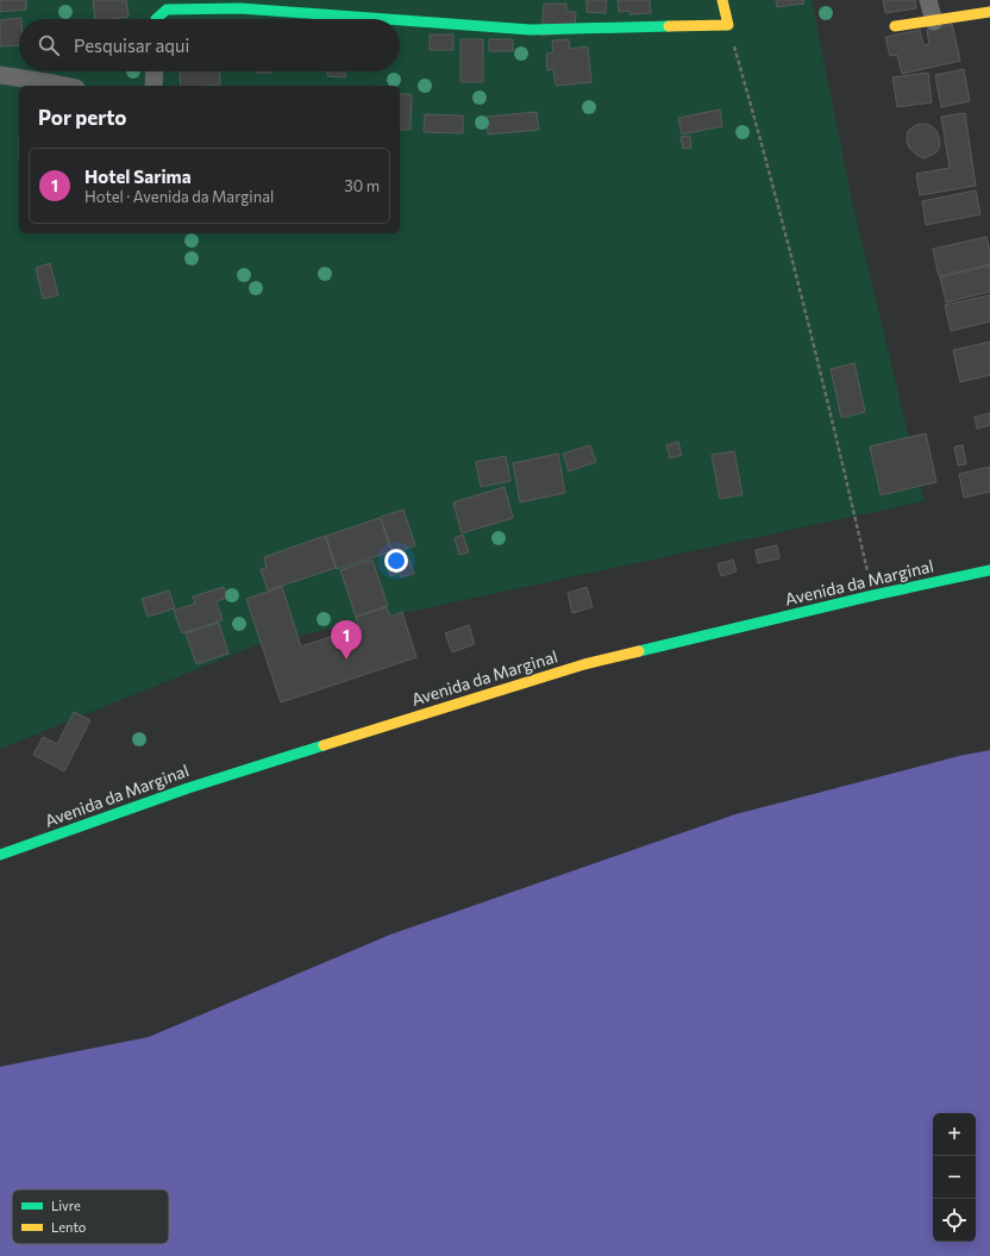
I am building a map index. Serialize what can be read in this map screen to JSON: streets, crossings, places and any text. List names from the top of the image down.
{
  "streets": {
    "main road": ["Avenida da Marginal"]
  },
  "legend": ["Livre", "Lento"],
  "page": {
    "search": "Pesquisar aqui",
    "heading": "Por perto",
    "list": [
      {
        "mark": "1",
        "name": "Hotel Sarima",
        "note": "Hotel · Avenida da Marginal",
        "value": "30 m"
      }
    ],
    "pins": "1",
    "map_buttons": ["+", "−"]
  }
}
